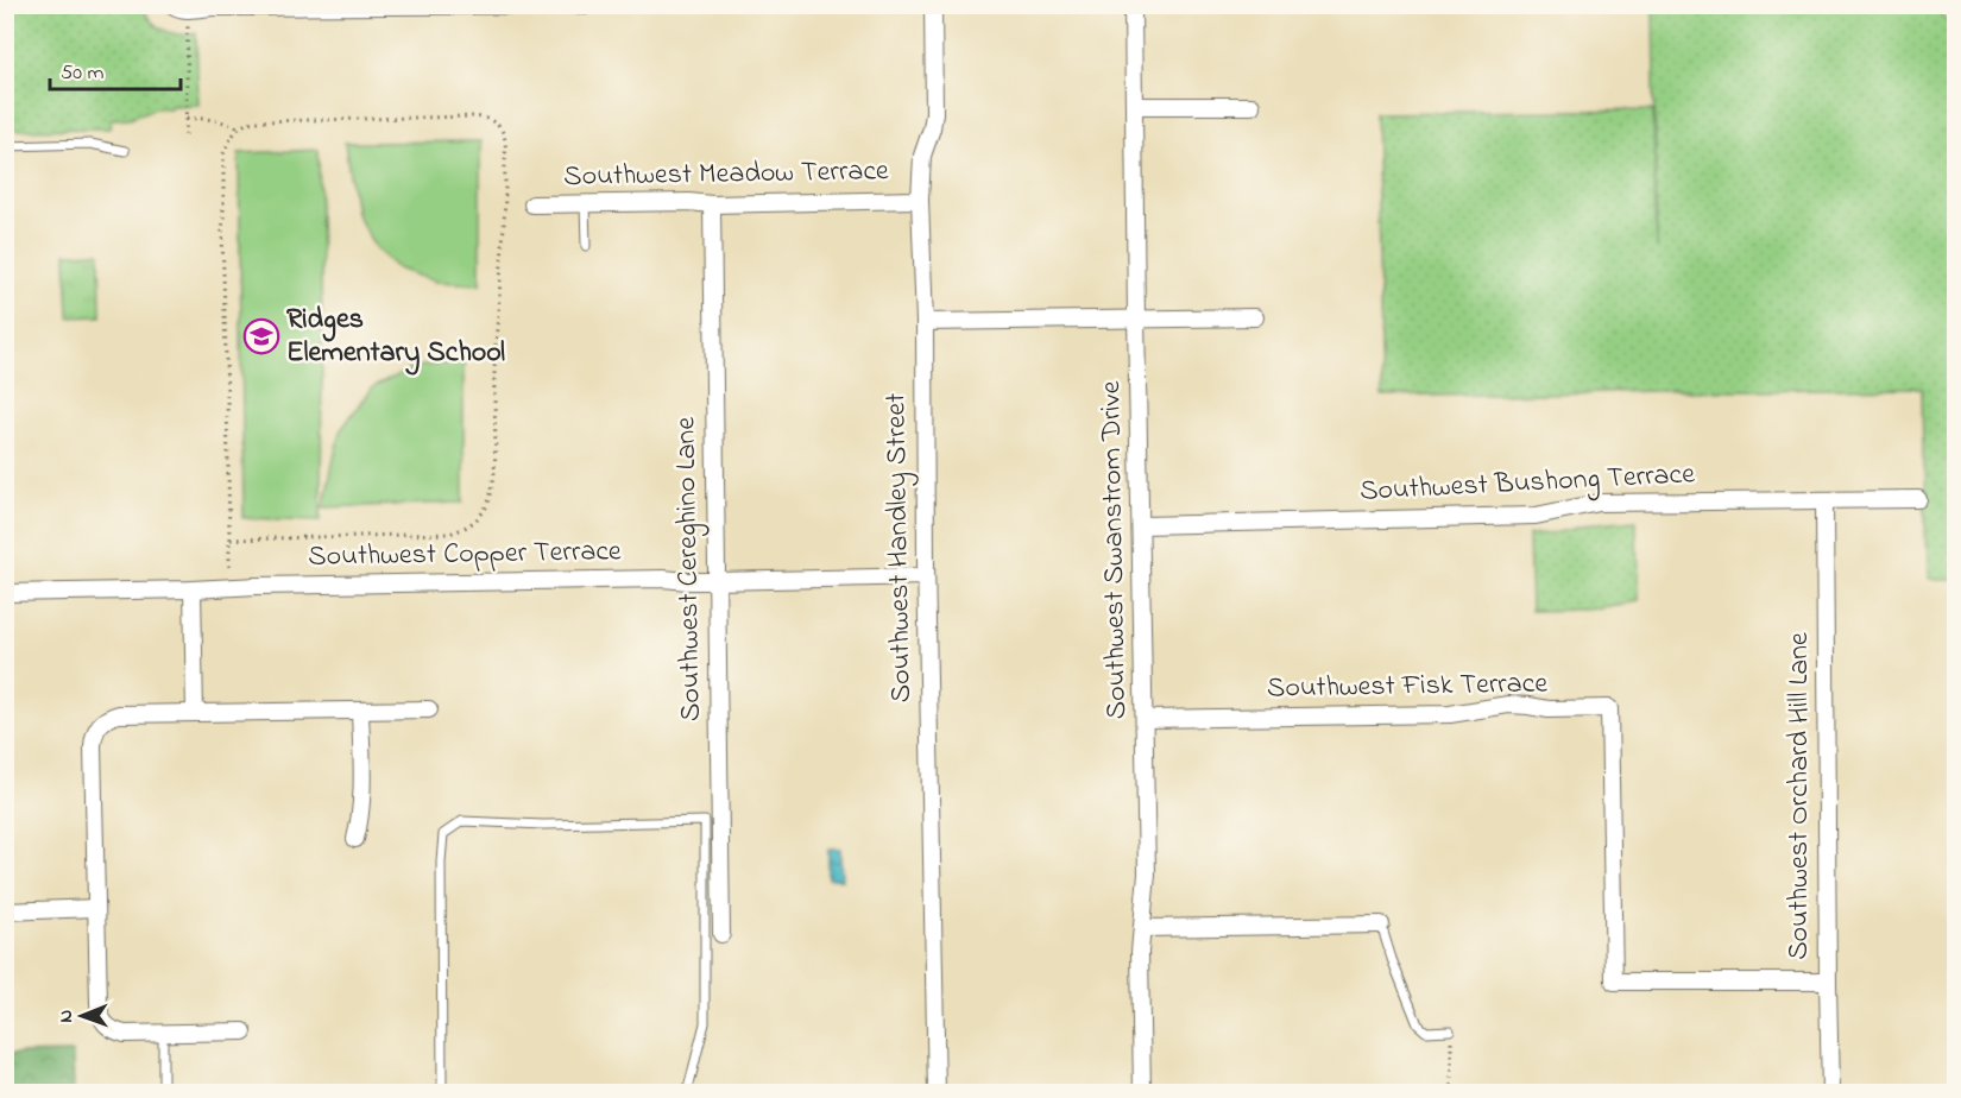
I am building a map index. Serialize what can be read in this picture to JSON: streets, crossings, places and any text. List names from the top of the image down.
{
  "streets": {
    "street": [
      "Southwest Meadow Terrace",
      "Southwest Bushong Terrace",
      "Southwest Handley Street",
      "Southwest Swanstrom Drive",
      "Southwest Copper Terrace",
      "Southwest Cereghino Lane",
      "Southwest Fisk Terrace",
      "Southwest Orchard Hill Lane"
    ]
  },
  "crossings": [
    ["Southwest Meadow Terrace", "Southwest Handley Street"],
    ["Southwest Meadow Terrace", "Southwest Cereghino Lane"],
    ["Southwest Bushong Terrace", "Southwest Swanstrom Drive"],
    ["Southwest Bushong Terrace", "Southwest Orchard Hill Lane"],
    ["Southwest Handley Street", "Southwest Copper Terrace"],
    ["Southwest Swanstrom Drive", "Southwest Fisk Terrace"],
    ["Southwest Copper Terrace", "Southwest Cereghino Lane"],
    ["Southwest Fisk Terrace", "Southwest Orchard Hill Lane"]
  ],
  "places": {
    "school or university": ["Ridges Elementary School"]
  },
  "scale_bar": "50 m",
  "north": "left"
}
